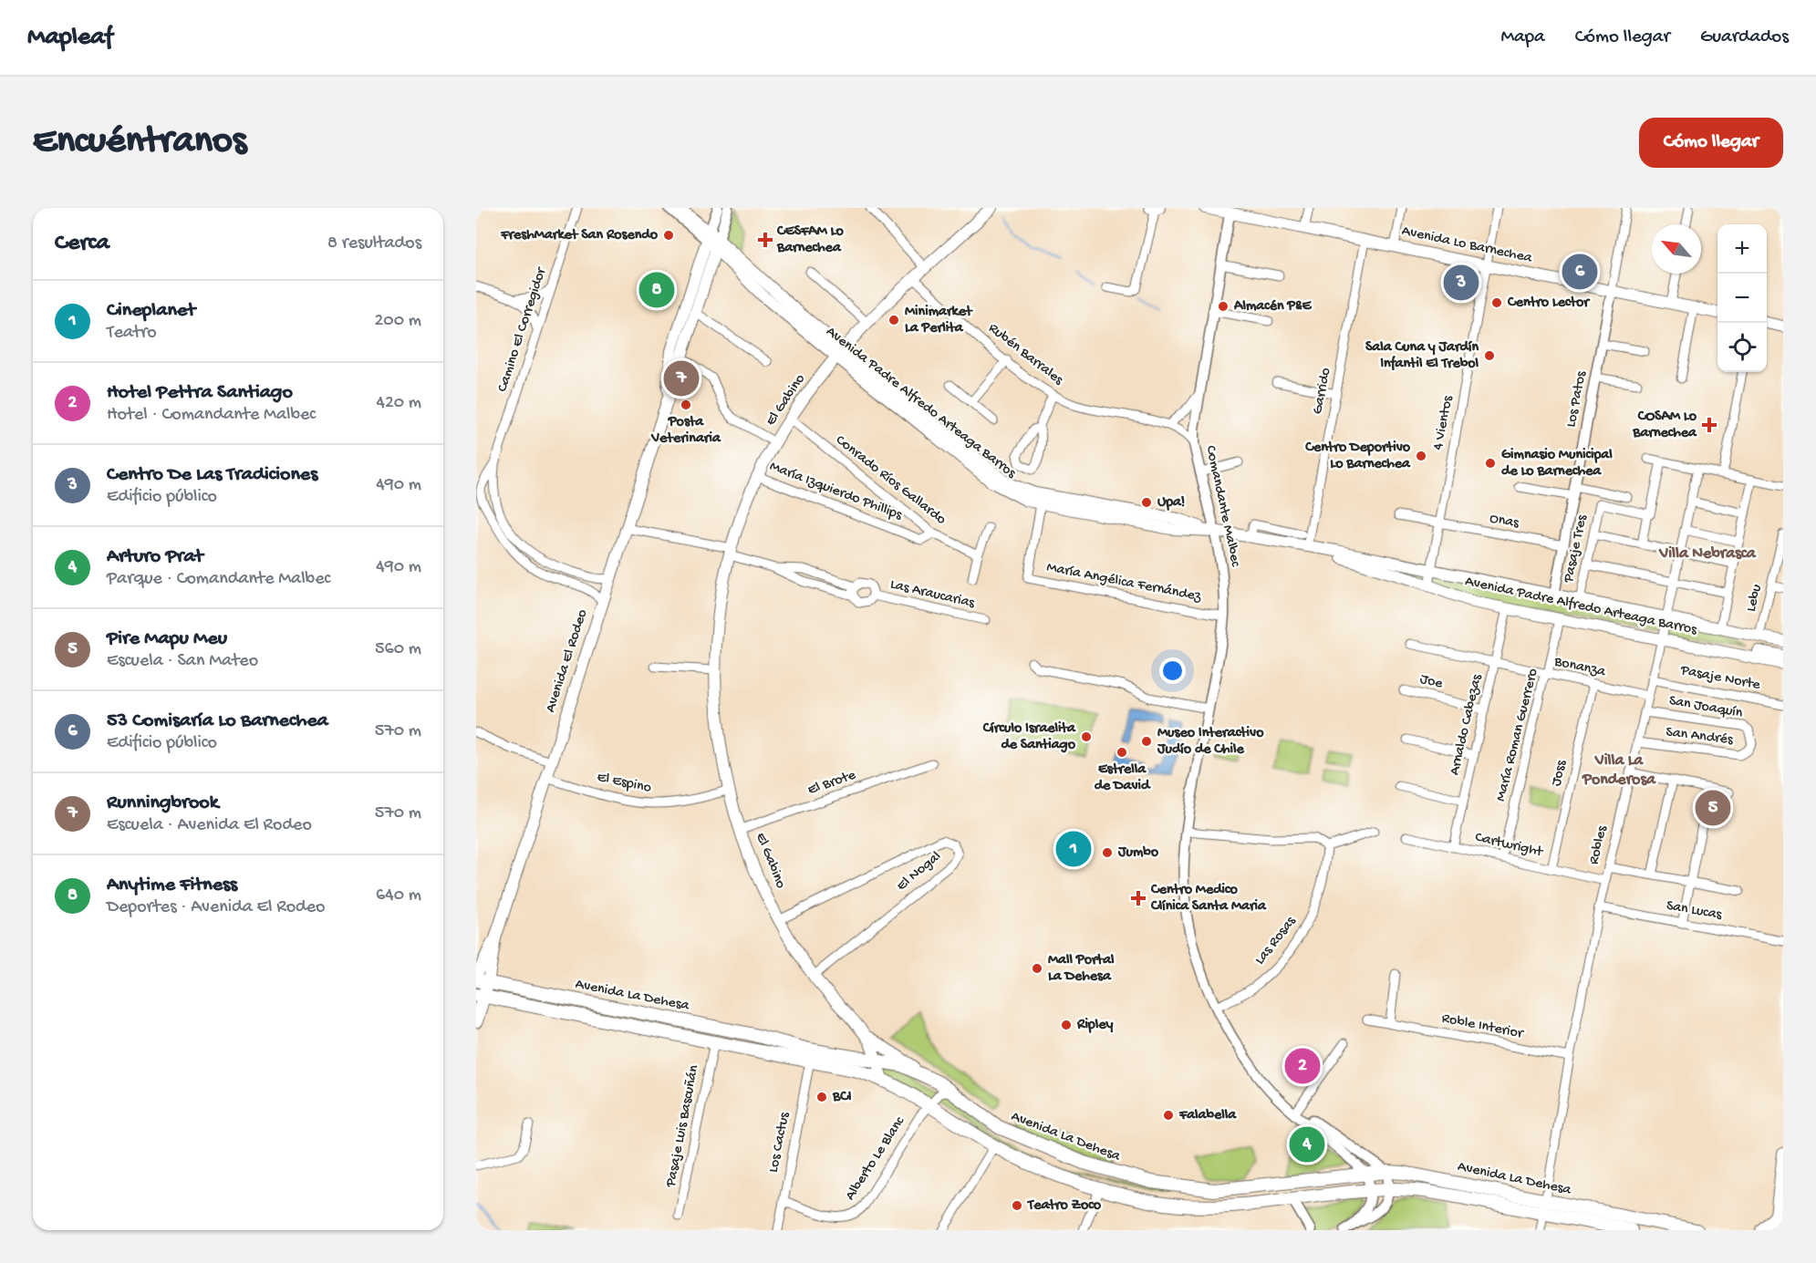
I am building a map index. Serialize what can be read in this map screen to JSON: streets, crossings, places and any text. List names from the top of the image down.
{
  "streets": {
    "main road": [
      "Avenida Lo Barnechea",
      "El Gabino",
      "Avenida Padre Alfredo Arteaga Barros",
      "Avenida El Rodeo",
      "Avenida La Dehesa"
    ],
    "street": [
      "Camino El Corregidor",
      "Rubén Barrales",
      "Garrido",
      "Los Patos",
      "4 Vientos",
      "Conrado Ríos Gallardo",
      "María Izquierdo Phillips",
      "Comandante Malbec",
      "Onas",
      "Pasaje Tres",
      "María Angélica Fernández",
      "Las Araucarias",
      "Lebu",
      "Bonanza",
      "Pasaje Norte",
      "Joe",
      "San Joaquín",
      "Arnaldo Cabezas",
      "María Roman Guerrero",
      "San Andrés",
      "Joss",
      "El Espino",
      "El Brote",
      "Cartwright",
      "Robles",
      "El Nogal",
      "San Lucas",
      "Las Rosas",
      "Roble Interior",
      "Pasaje Luis Bascuñán",
      "Los Cactus",
      "Alberto Le Blanc"
    ]
  },
  "crossings": [
    ["Avenida Lo Barnechea", "Garrido"],
    ["Avenida Lo Barnechea", "Los Patos"],
    ["Avenida Lo Barnechea", "4 Vientos"],
    ["Avenida Lo Barnechea", "Comandante Malbec"],
    ["Camino El Corregidor", "Avenida El Rodeo"],
    ["Rubén Barrales", "El Gabino"],
    ["Rubén Barrales", "Comandante Malbec"],
    ["Garrido", "Avenida Padre Alfredo Arteaga Barros"],
    ["Los Patos", "Avenida Padre Alfredo Arteaga Barros"],
    ["Los Patos", "Onas"],
    ["El Gabino", "Avenida Padre Alfredo Arteaga Barros"],
    ["El Gabino", "Conrado Ríos Gallardo"],
    ["El Gabino", "María Izquierdo Phillips"],
    ["El Gabino", "Las Araucarias"],
    ["El Gabino", "El Espino"],
    ["El Gabino", "El Brote"],
    ["El Gabino", "El Nogal"],
    ["El Gabino", "Avenida La Dehesa"],
    ["Avenida Padre Alfredo Arteaga Barros", "4 Vientos"],
    ["Avenida Padre Alfredo Arteaga Barros", "Comandante Malbec"],
    ["Avenida Padre Alfredo Arteaga Barros", "Pasaje Tres"],
    ["Avenida Padre Alfredo Arteaga Barros", "María Angélica Fernández"],
    ["Avenida Padre Alfredo Arteaga Barros", "Lebu"],
    ["Avenida Padre Alfredo Arteaga Barros", "Avenida El Rodeo"],
    ["Avenida Padre Alfredo Arteaga Barros", "Arnaldo Cabezas"],
    ["Avenida Padre Alfredo Arteaga Barros", "María Roman Guerrero"],
    ["Avenida Padre Alfredo Arteaga Barros", "Robles"],
    ["4 Vientos", "Onas"],
    ["Conrado Ríos Gallardo", "María Izquierdo Phillips"],
    ["Comandante Malbec", "María Angélica Fernández"],
    ["Comandante Malbec", "Las Rosas"],
    ["Comandante Malbec", "Avenida La Dehesa"],
    ["Las Araucarias", "Avenida El Rodeo"],
    ["Avenida El Rodeo", "El Espino"],
    ["Avenida El Rodeo", "Avenida La Dehesa"],
    ["Bonanza", "Arnaldo Cabezas"],
    ["Bonanza", "María Roman Guerrero"],
    ["Bonanza", "Joss"],
    ["Bonanza", "Robles"],
    ["Pasaje Norte", "Robles"],
    ["Joe", "Arnaldo Cabezas"],
    ["San Joaquín", "San Andrés"],
    ["San Joaquín", "Robles"],
    ["Arnaldo Cabezas", "Cartwright"],
    ["María Roman Guerrero", "Cartwright"],
    ["San Andrés", "Robles"],
    ["Joss", "Cartwright"],
    ["Cartwright", "Robles"],
    ["Robles", "San Lucas"],
    ["Robles", "Avenida La Dehesa"],
    ["Robles", "Roble Interior"],
    ["Avenida La Dehesa", "Pasaje Luis Bascuñán"],
    ["Avenida La Dehesa", "Los Cactus"],
    ["Avenida La Dehesa", "Alberto Le Blanc"],
    ["Los Cactus", "Alberto Le Blanc"]
  ],
  "districts": ["Villa Nebrasca", "Villa La Ponderosa"],
  "places": {
    "other": [
      "FreshMarket San Rosendo",
      "Centro Lector",
      "Almacén P&E",
      "Minimarket La Perlita",
      "Sala Cuna y Jardín Infantil El Trebol",
      "Posta Veterinaria",
      "Centro Deportivo Lo Barnechea",
      "Gimnasio Municipal de Lo Barnechea",
      "Upa!",
      "Círculo Israelita de Santiago",
      "Museo Interactivo Judío de Chile",
      "Estrella de David",
      "Jumbo",
      "Mall Portal La Dehesa",
      "Ripley",
      "BCI",
      "Falabella",
      "Teatro Zoco"
    ],
    "health": ["CESFAM Lo Barnechea", "COSAM Lo Barnechea", "Centro Medico Clínica Santa Maria"]
  },
  "north": "top left",
  "page": {
    "header": "Mapleaf",
    "nav": ["Mapa", "Cómo llegar", "Guardados"],
    "buttons": "Cómo llegar",
    "title": "Encuéntranos",
    "heading": ["Cerca", "8 resultados"],
    "map_buttons": ["+", "−"],
    "pins": [
      "6",
      "3",
      "8",
      "7",
      "5",
      "1",
      "2",
      "4"
    ],
    "list": [
      {
        "mark": "1",
        "name": "Cineplanet",
        "note": "Teatro",
        "value": "200 m"
      },
      {
        "mark": "2",
        "name": "Hotel Pettra Santiago",
        "note": "Hotel · Comandante Malbec",
        "value": "420 m"
      },
      {
        "mark": "3",
        "name": "Centro De Las Tradiciones",
        "note": "Edificio público",
        "value": "490 m"
      },
      {
        "mark": "4",
        "name": "Arturo Prat",
        "note": "Parque · Comandante Malbec",
        "value": "490 m"
      },
      {
        "mark": "5",
        "name": "Pire Mapu Meu",
        "note": "Escuela · San Mateo",
        "value": "560 m"
      },
      {
        "mark": "6",
        "name": "53 Comisaría Lo Barnechea",
        "note": "Edificio público",
        "value": "570 m"
      },
      {
        "mark": "7",
        "name": "Runningbrook",
        "note": "Escuela · Avenida El Rodeo",
        "value": "570 m"
      },
      {
        "mark": "8",
        "name": "Anytime Fitness",
        "note": "Deportes · Avenida El Rodeo",
        "value": "640 m"
      }
    ]
  }
}
